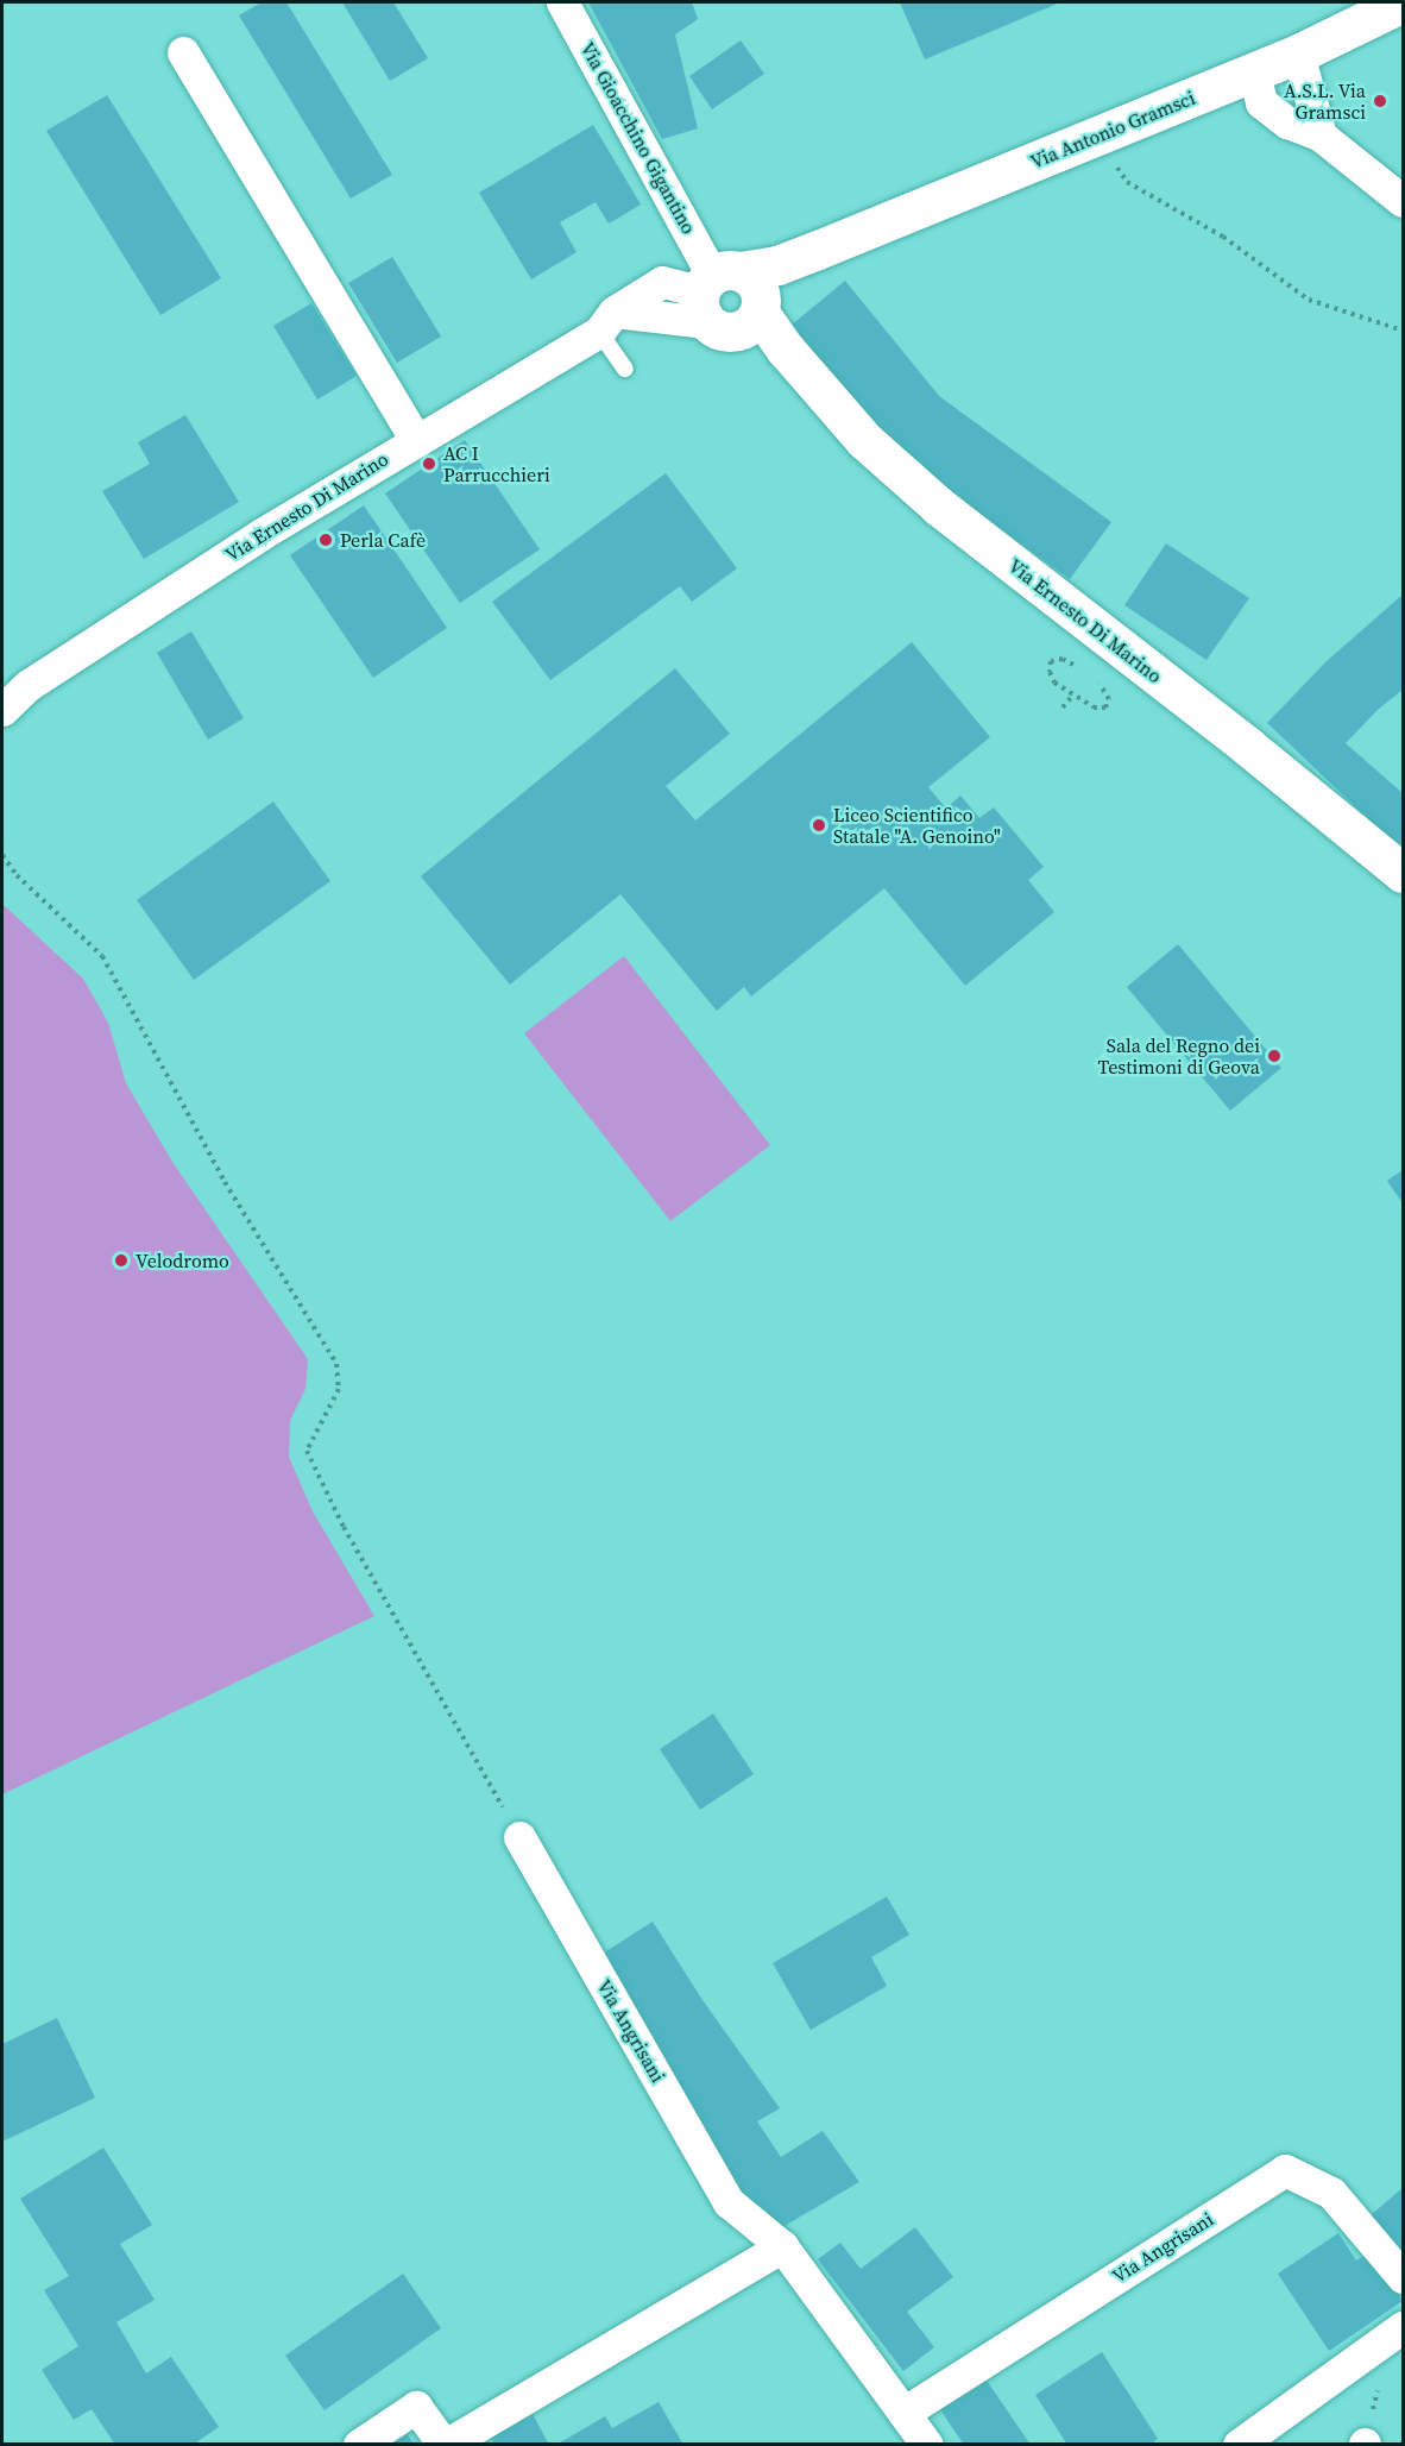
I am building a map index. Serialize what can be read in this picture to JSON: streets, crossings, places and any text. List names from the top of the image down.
{
  "streets": {
    "street": [
      "Via Antonio Gramsci",
      "Via Gioacchino Gigantino",
      "Via Ernesto Di Marino",
      "Via Angrisani"
    ]
  },
  "crossings": [
    ["Via Antonio Gramsci", "Via Gioacchino Gigantino"],
    ["Via Antonio Gramsci", "Via Ernesto Di Marino"],
    ["Via Gioacchino Gigantino", "Via Ernesto Di Marino"]
  ],
  "places": [
    "A.S.L. Via Gramsci",
    "AC I Parrucchieri",
    "Perla Cafè",
    "Liceo Scientifico Statale \"A. Genoino\"",
    "Sala del Regno dei Testimoni di Geova",
    "Velodromo"
  ]
}
